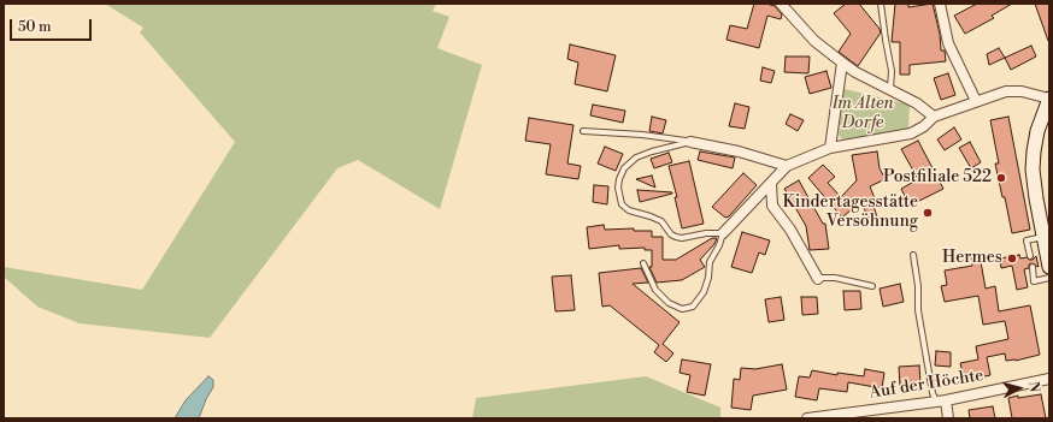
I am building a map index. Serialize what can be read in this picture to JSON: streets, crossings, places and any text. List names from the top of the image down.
{
  "streets": {
    "street": ["Auf der Höchte"]
  },
  "parks": ["Im Alten Dorfe"],
  "places": ["Postfiliale 522", "Kindertagesstätte Versöhnung", "Hermes"],
  "scale_bar": "50 m",
  "north": "right"
}
